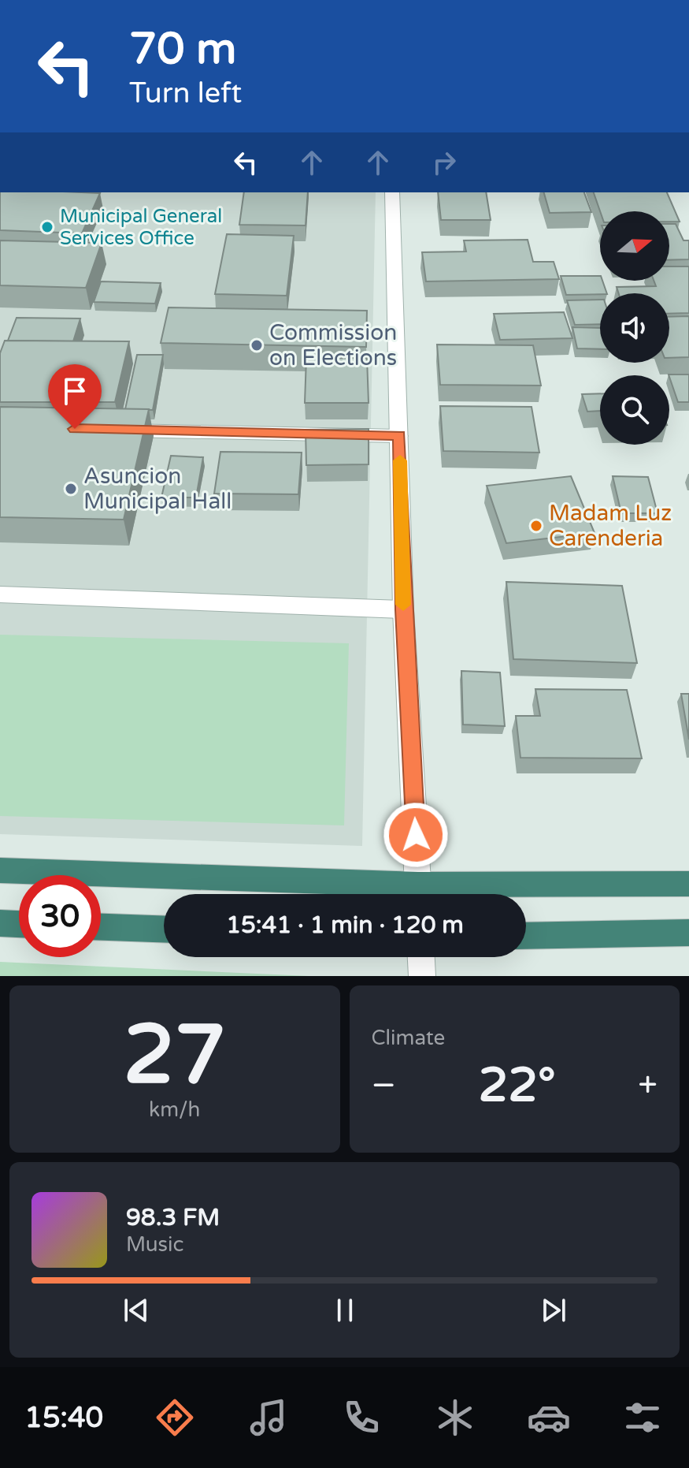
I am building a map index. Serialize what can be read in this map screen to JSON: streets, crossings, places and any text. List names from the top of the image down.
{
  "places": [
    "Municipal General Services Office",
    "Commission on Elections",
    "Asuncion Municipal Hall",
    "Madam Luz Carenderia"
  ],
  "north": "right",
  "page": {
    "turn": ["70 m", "Turn left"],
    "limit": "30",
    "trip": "15:41 · 1 min · 120 m",
    "tile": [
      ["27", "km/h"],
      "Climate"
    ],
    "heat": ["−", "22°", "+"],
    "song": ["98.3 FM", "Music"],
    "tabs": "15:40"
  }
}
